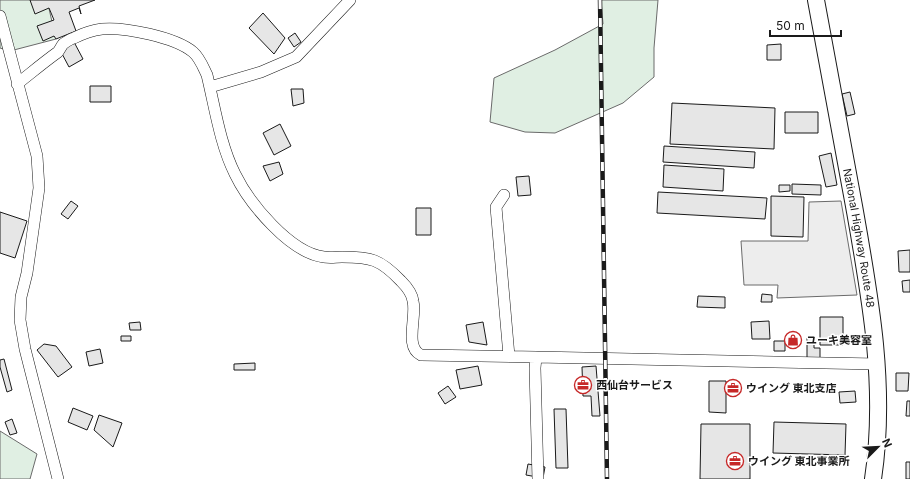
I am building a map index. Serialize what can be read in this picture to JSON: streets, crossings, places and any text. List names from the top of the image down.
{
  "streets": {
    "highway": ["National Highway Route 48"]
  },
  "places": {
    "shop": ["ユーキ美容室"],
    "office": ["西仙台サービス", "ウイング 東北支店", "ウイング 東北事業所"]
  },
  "scale_bar": "50 m",
  "north": "top right"
}
